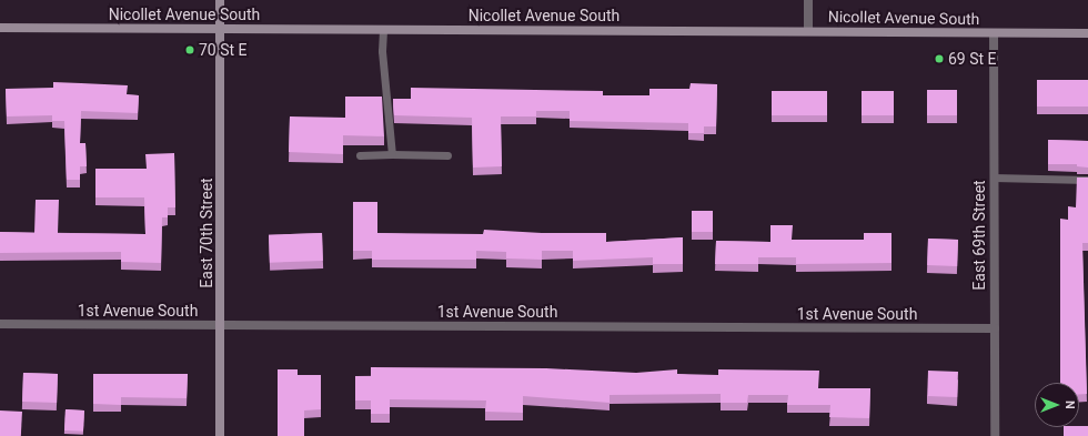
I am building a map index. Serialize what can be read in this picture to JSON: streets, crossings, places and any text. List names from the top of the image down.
{
  "streets": {
    "main road": ["Nicollet Avenue South", "East 70th Street"],
    "street": ["East 69th Street", "1st Avenue South"]
  },
  "crossings": [
    ["Nicollet Avenue South", "East 70th Street"],
    ["Nicollet Avenue South", "East 69th Street"],
    ["East 70th Street", "1st Avenue South"],
    ["East 69th Street", "1st Avenue South"]
  ],
  "places": ["70 St E", "69 St E"],
  "north": "right"
}
